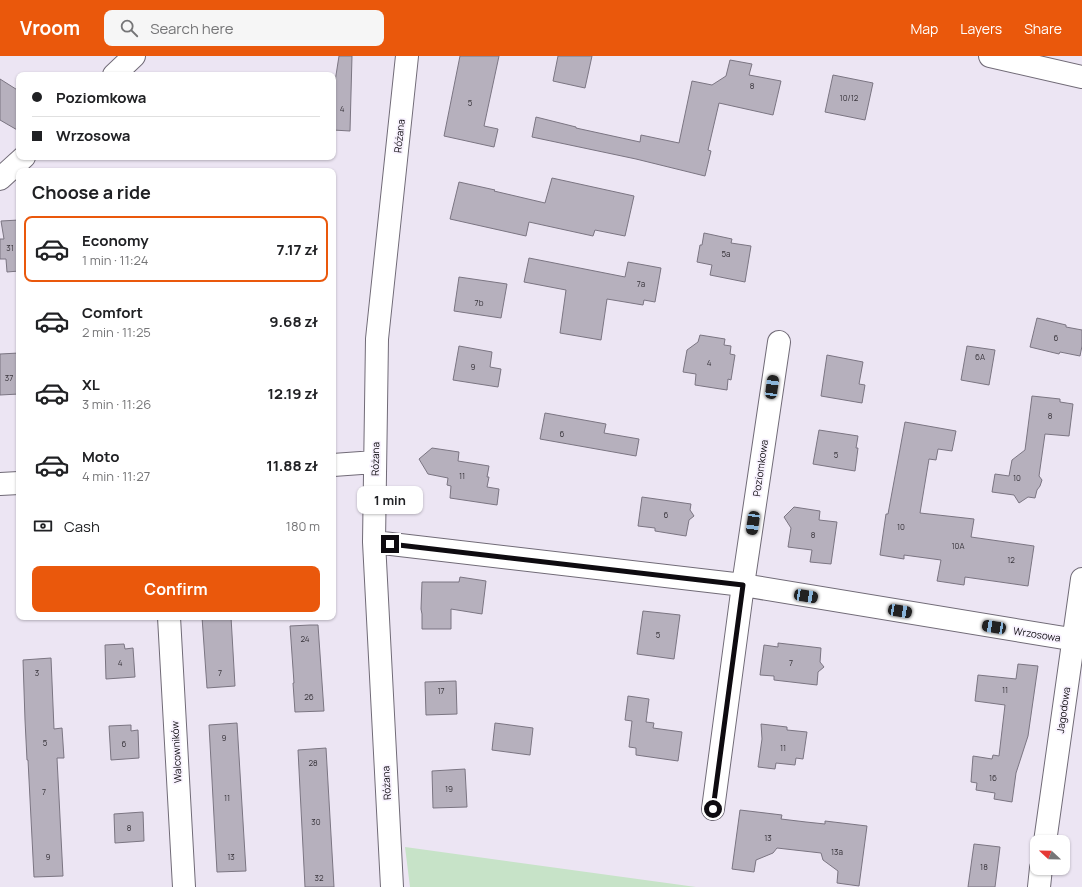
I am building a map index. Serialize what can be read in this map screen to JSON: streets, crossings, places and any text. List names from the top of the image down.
{
  "streets": {
    "street": [
      "Różana",
      "Poziomkowa",
      "Wrzosowa",
      "Jagodowa",
      "Walcowników"
    ]
  },
  "crossings": [
    ["Różana", "Wrzosowa"],
    ["Poziomkowa", "Wrzosowa"],
    ["Wrzosowa", "Jagodowa"]
  ],
  "house_numbers": [
    "8",
    "10/12",
    "5",
    "4",
    "31",
    "5a",
    "7a",
    "7b",
    "6",
    "6A",
    "4",
    "9",
    "37",
    "8",
    "6",
    "5",
    "11",
    "10",
    "6",
    "10",
    "8",
    "10A",
    "12",
    "5",
    "24",
    "4",
    "7",
    "3",
    "7",
    "11",
    "17",
    "26",
    "9",
    "5",
    "6",
    "11",
    "28",
    "16",
    "19",
    "7",
    "11",
    "30",
    "8",
    "13",
    "13a",
    "9",
    "13",
    "18",
    "32"
  ],
  "north": "left",
  "page": {
    "header": "Vroom",
    "search": "Search here",
    "nav": ["Map", "Layers", "Share"],
    "banner": ["Poziomkowa", "Wrzosowa"],
    "heading": "Choose a ride",
    "list": [
      {
        "name": "Economy",
        "note": "1 min · 11:24",
        "value": "7.17 zł"
      },
      {
        "name": "Comfort",
        "note": "2 min · 11:25",
        "value": "9.68 zł"
      },
      {
        "name": "XL",
        "note": "3 min · 11:26",
        "value": "12.19 zł"
      },
      {
        "name": "Moto",
        "note": "4 min · 11:27",
        "value": "11.88 zł"
      }
    ],
    "bubble": "1 min",
    "pay": ["Cash", "180 m"],
    "buttons": "Confirm"
  }
}
